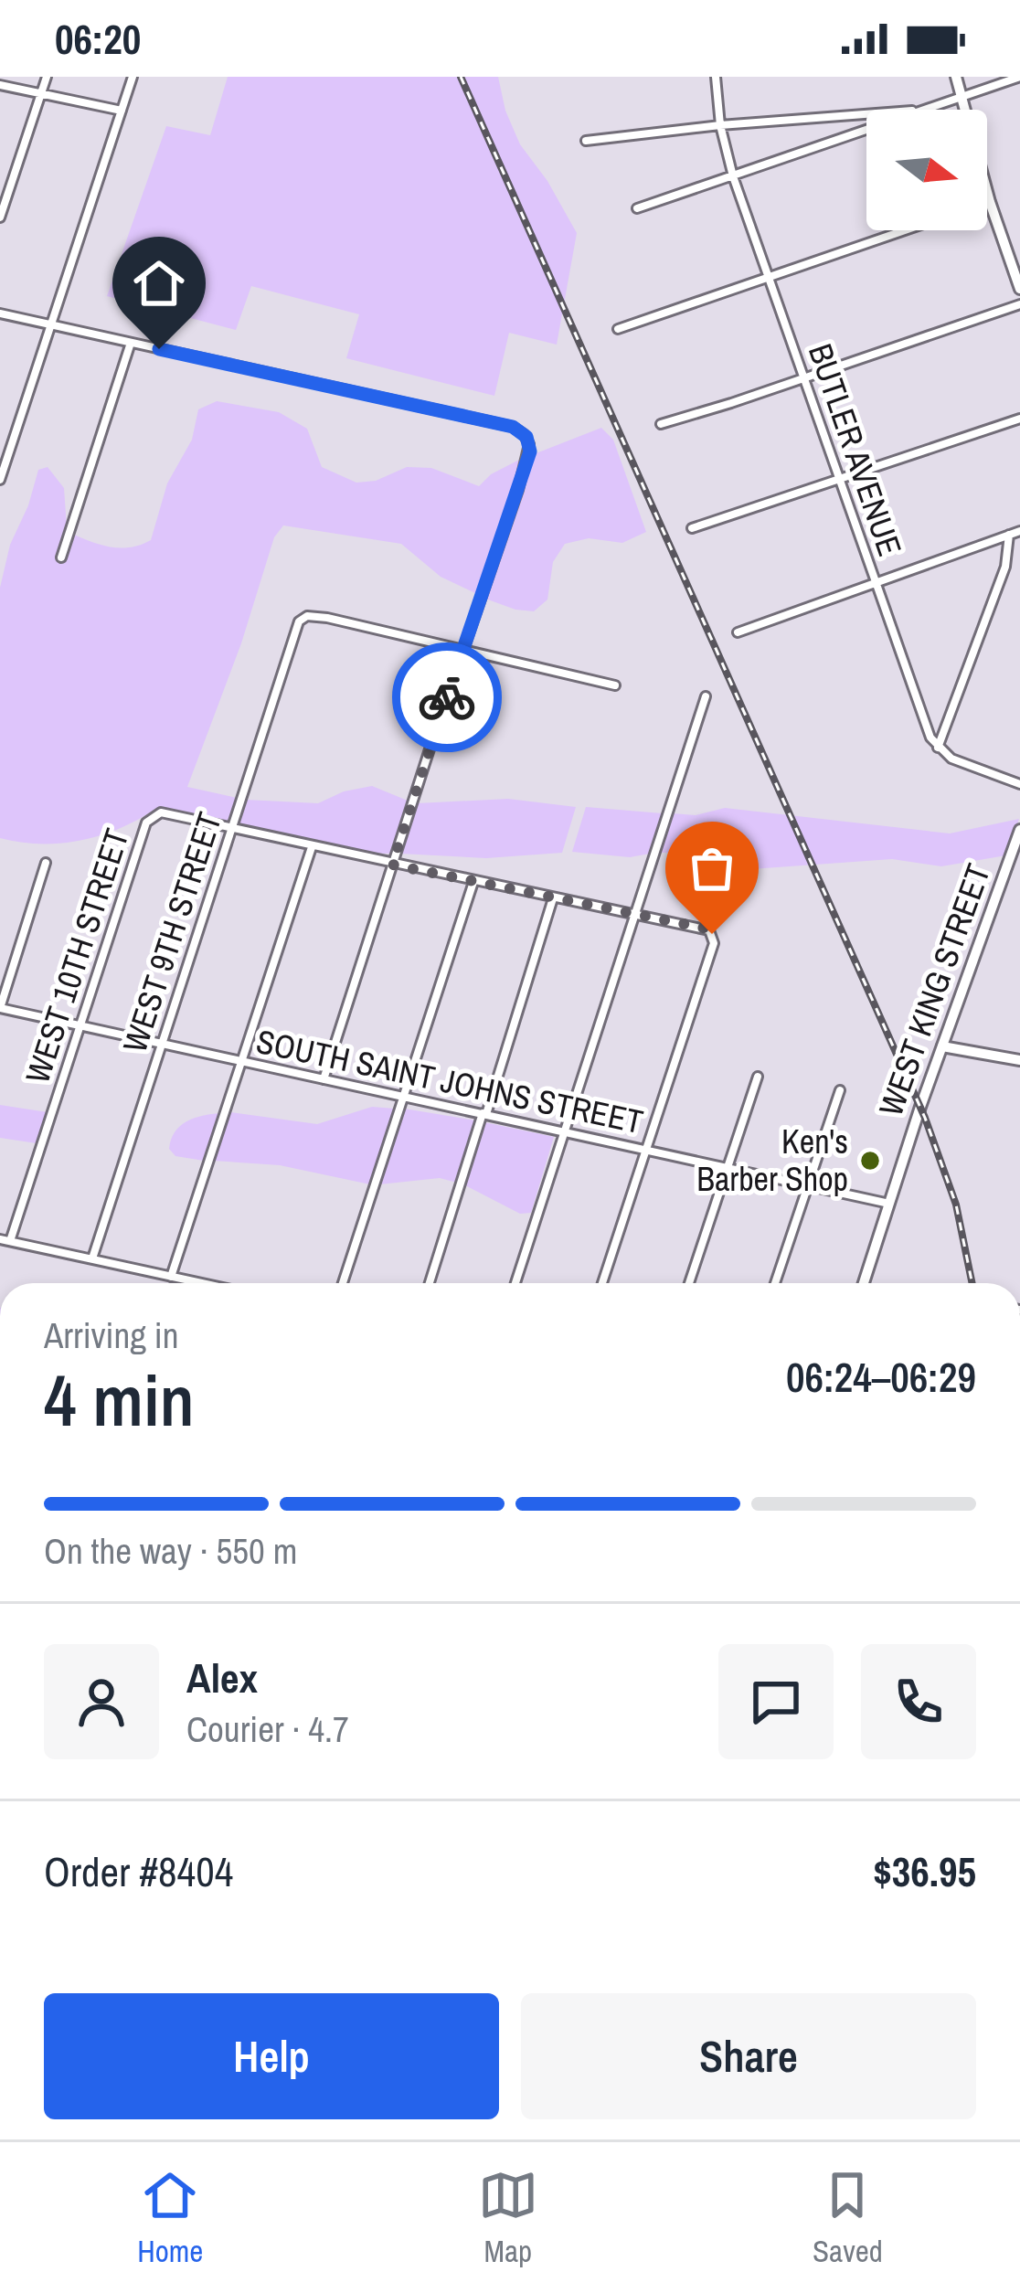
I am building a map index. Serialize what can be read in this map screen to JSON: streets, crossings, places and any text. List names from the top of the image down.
{
  "streets": {
    "main road": ["WEST KING STREET"],
    "street": [
      "BUTLER AVENUE",
      "WEST 9TH STREET",
      "WEST 10TH STREET",
      "SOUTH SAINT JOHNS STREET"
    ]
  },
  "crossings": [
    ["WEST 9TH STREET", "WEST 10TH STREET"],
    ["WEST 9TH STREET", "SOUTH SAINT JOHNS STREET"],
    ["WEST 10TH STREET", "SOUTH SAINT JOHNS STREET"],
    ["WEST KING STREET", "SOUTH SAINT JOHNS STREET"]
  ],
  "places": ["Ken's Barber Shop"],
  "north": "right",
  "page": {
    "status": "06:20",
    "heading": ["4 min", "Arriving in", "06:24–06:29"],
    "panel": [
      "Alex",
      "Courier · 4.7",
      "Order #8404",
      "$36.95"
    ],
    "bar": "On the way · 550 m",
    "buttons": ["Help", "Share"],
    "tabs": ["Home", "Map", "Saved"]
  }
}
